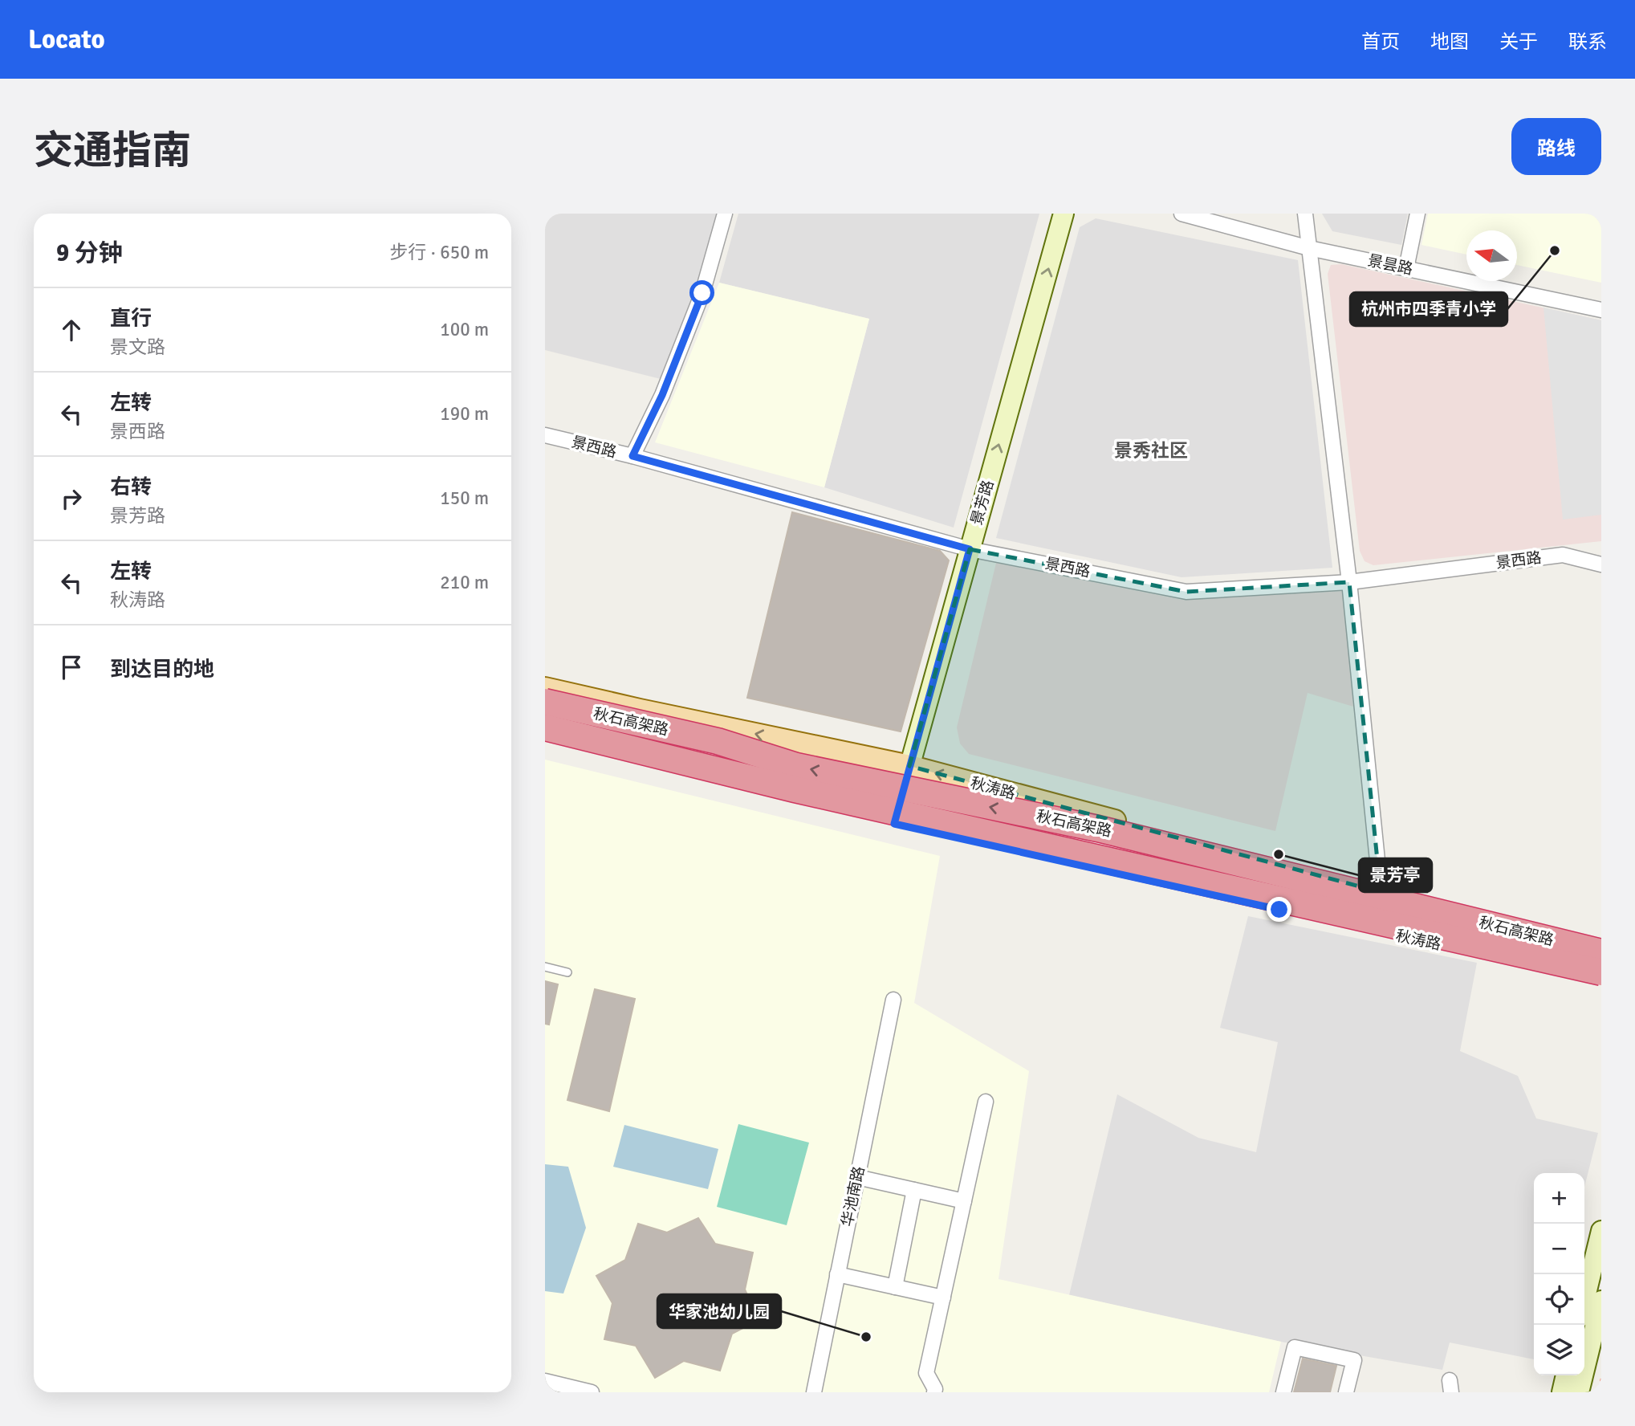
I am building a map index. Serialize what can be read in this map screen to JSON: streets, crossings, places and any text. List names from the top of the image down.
{
  "streets": {
    "highway": ["秋石高架路"],
    "main road": ["秋涛路"],
    "street": [
      "景昙路",
      "景西路",
      "景芳路",
      "华池南路"
    ]
  },
  "crossings": [
    ["景西路", "景芳路"],
    ["景芳路", "秋涛路"]
  ],
  "one_way": ["景芳路"],
  "districts": ["景秀社区"],
  "places": ["杭州市四季青小学", "景芳亭", "华家池幼儿园"],
  "north": "left",
  "page": {
    "header": "Locato",
    "nav": [
      "首页",
      "地图",
      "关于",
      "联系"
    ],
    "title": "交通指南",
    "buttons": "路线",
    "heading": ["9 分钟", "步行 · 650 m"],
    "list": [
      ["直行", "景文路", "100 m"],
      ["左转", "景西路", "190 m"],
      ["右转", "景芳路", "150 m"],
      ["左转", "秋涛路", "210 m"],
      "到达目的地"
    ],
    "map_buttons": ["+", "−"]
  }
}
